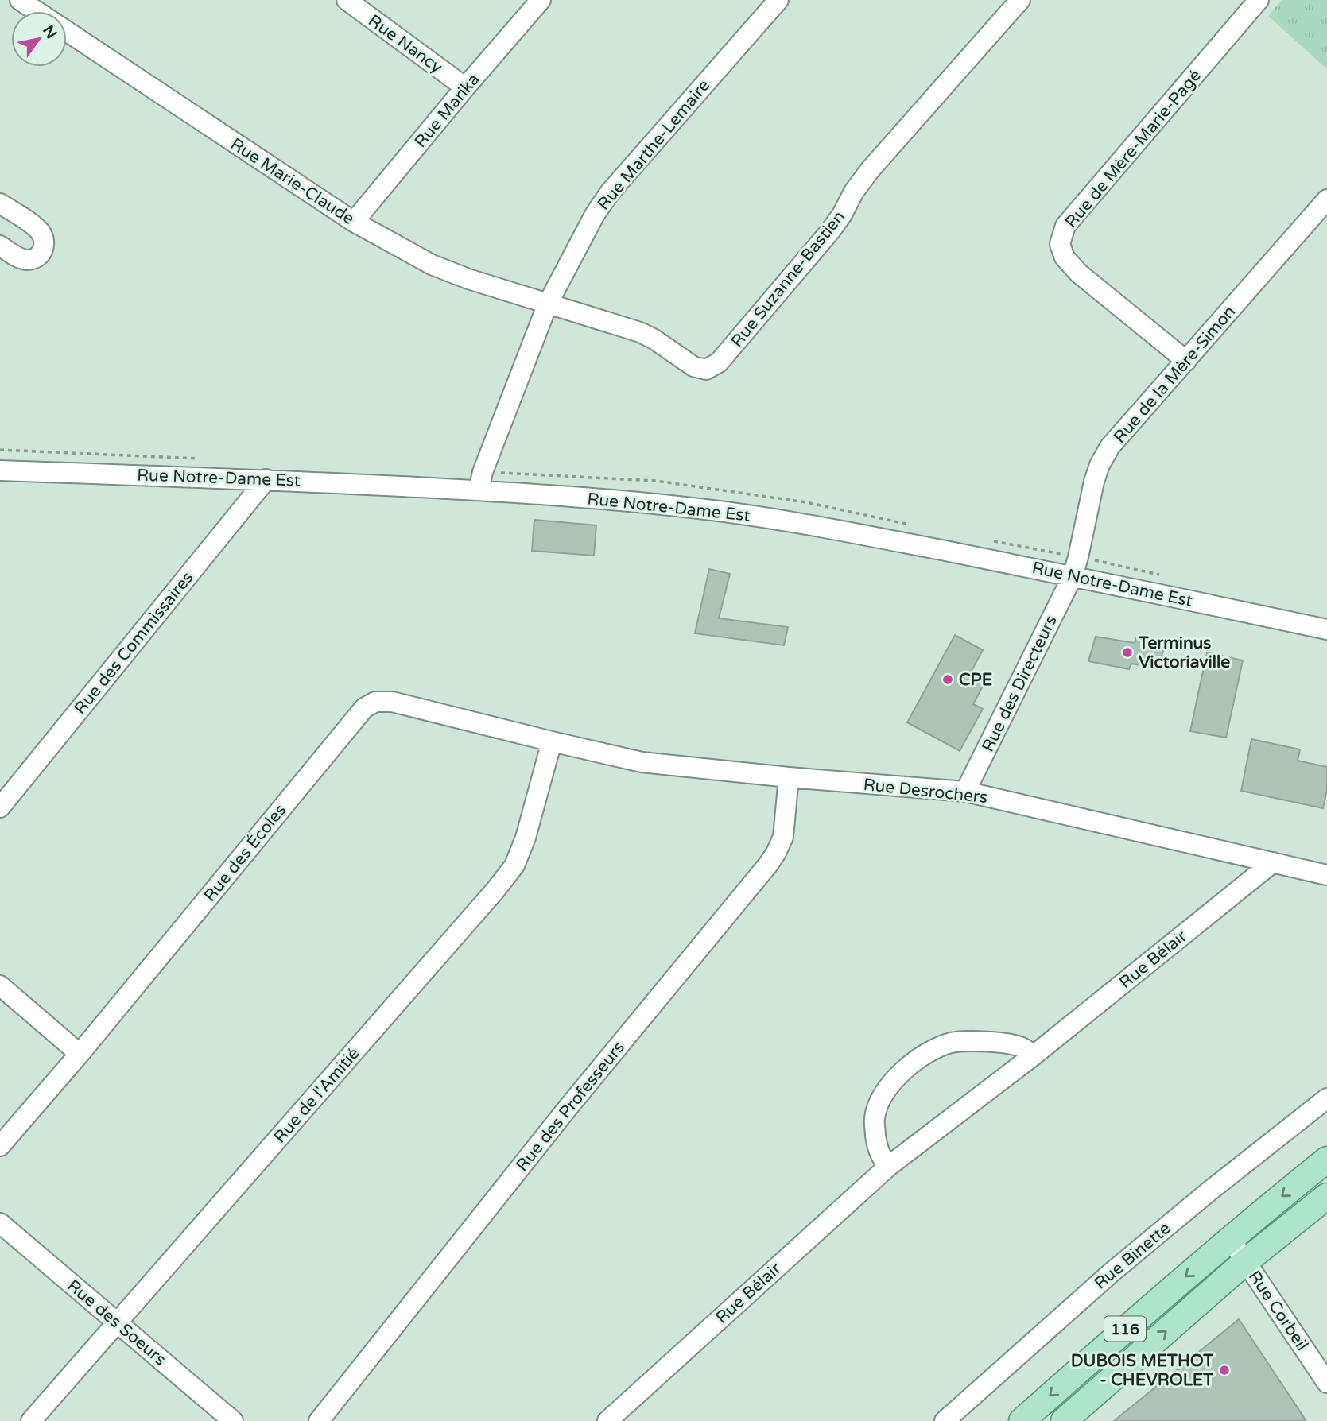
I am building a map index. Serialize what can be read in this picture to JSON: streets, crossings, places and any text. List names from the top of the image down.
{
  "streets": {
    "main road": ["116"],
    "street": [
      "Rue Nancy",
      "Rue Marika",
      "Rue Marthe-Lemaire",
      "Rue de Mère-Marie-Pagé",
      "Rue Marie-Claude",
      "Rue Suzanne-Bastien",
      "Rue de la Mère-Simon",
      "Rue Notre-Dame Est",
      "Rue des Commissaires",
      "Rue des Directeurs",
      "Rue Desrochers",
      "Rue des Écoles",
      "Rue Bélair",
      "Rue de l'Amitié",
      "Rue des Professeurs",
      "Rue Binette",
      "Rue Corbeil",
      "Rue des Soeurs"
    ]
  },
  "crossings": [
    ["Rue Nancy", "Rue Marika"],
    ["Rue Marika", "Rue Marie-Claude"],
    ["Rue Marthe-Lemaire", "Rue Marie-Claude"],
    ["Rue Marthe-Lemaire", "Rue Suzanne-Bastien"],
    ["Rue Marthe-Lemaire", "Rue Notre-Dame Est"],
    ["Rue de Mère-Marie-Pagé", "Rue de la Mère-Simon"],
    ["Rue Marie-Claude", "Rue Suzanne-Bastien"],
    ["Rue de la Mère-Simon", "Rue Notre-Dame Est"],
    ["Rue de la Mère-Simon", "Rue des Directeurs"],
    ["Rue Notre-Dame Est", "Rue des Commissaires"],
    ["Rue Notre-Dame Est", "Rue des Directeurs"],
    ["Rue des Directeurs", "Rue Desrochers"],
    ["Rue Desrochers", "Rue des Écoles"],
    ["Rue Desrochers", "Rue Bélair"],
    ["Rue Desrochers", "Rue de l'Amitié"],
    ["Rue Desrochers", "Rue des Professeurs"],
    ["Rue des Écoles", "Rue de l'Amitié"],
    ["Rue de l'Amitié", "Rue des Soeurs"],
    ["Rue Corbeil", "116"]
  ],
  "places": ["Terminus Victoriaville", "CPE", "DUBOIS METHOT - CHEVROLET"],
  "north": "top right"
}
